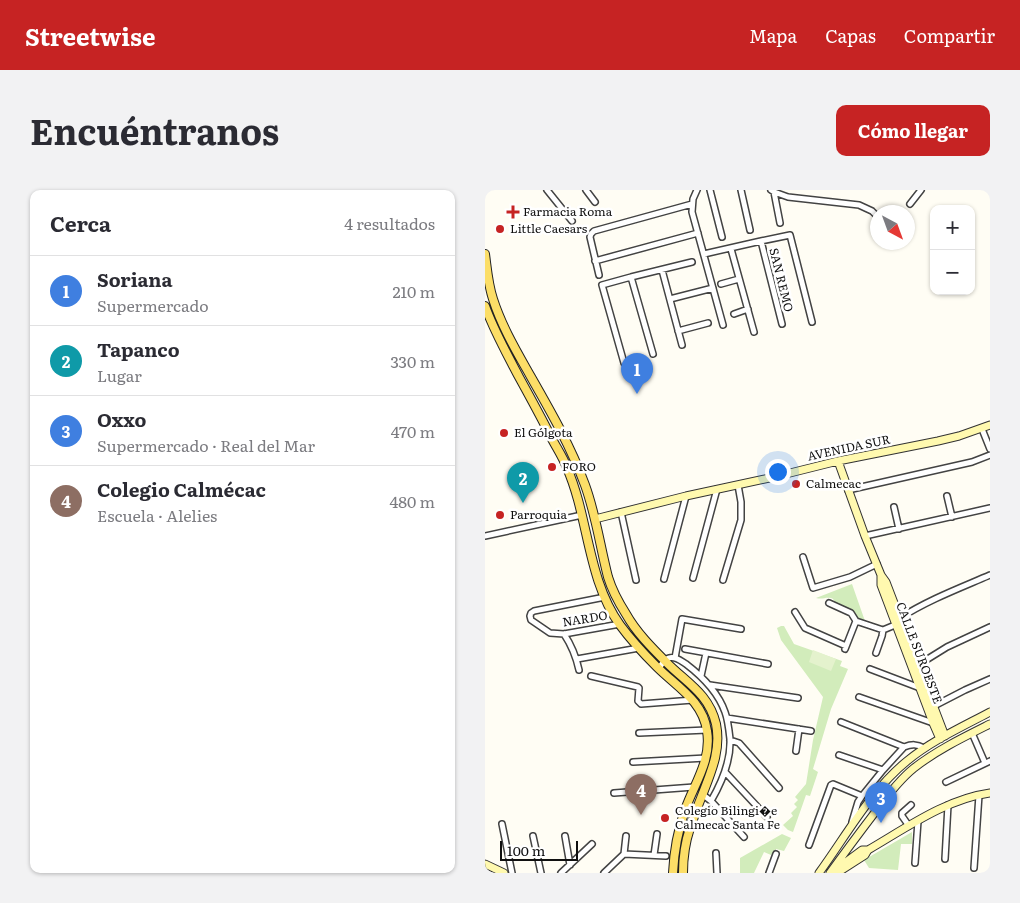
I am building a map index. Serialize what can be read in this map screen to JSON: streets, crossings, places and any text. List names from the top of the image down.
{
  "streets": {
    "street": [
      "SAN REMO",
      "AVENIDA SUR",
      "NARDO",
      "CALLE SUROESTE"
    ]
  },
  "crossings": [
    ["AVENIDA SUR", "CALLE SUROESTE"]
  ],
  "places": {
    "health": ["Farmacia Roma"],
    "other": [
      "Little Caesars",
      "El Gólgota",
      "FORO",
      "Calmecac",
      "Parroquia",
      "Colegio Bilingi�e Calmecac Santa Fe"
    ]
  },
  "scale_bar": "100 m",
  "north": "bottom right",
  "page": {
    "header": "Streetwise",
    "nav": ["Mapa", "Capas", "Compartir"],
    "title": "Encuéntranos",
    "buttons": "Cómo llegar",
    "heading": ["Cerca", "4 resultados"],
    "map_buttons": ["+", "−"],
    "list": [
      {
        "mark": "1",
        "name": "Soriana",
        "note": "Supermercado",
        "value": "210 m"
      },
      {
        "mark": "2",
        "name": "Tapanco",
        "note": "Lugar",
        "value": "330 m"
      },
      {
        "mark": "3",
        "name": "Oxxo",
        "note": "Supermercado · Real del Mar",
        "value": "470 m"
      },
      {
        "mark": "4",
        "name": "Colegio Calmécac",
        "note": "Escuela · Alelies",
        "value": "480 m"
      }
    ],
    "pins": [
      "1",
      "2",
      "4",
      "3"
    ],
    "scale": "100 m"
  }
}
